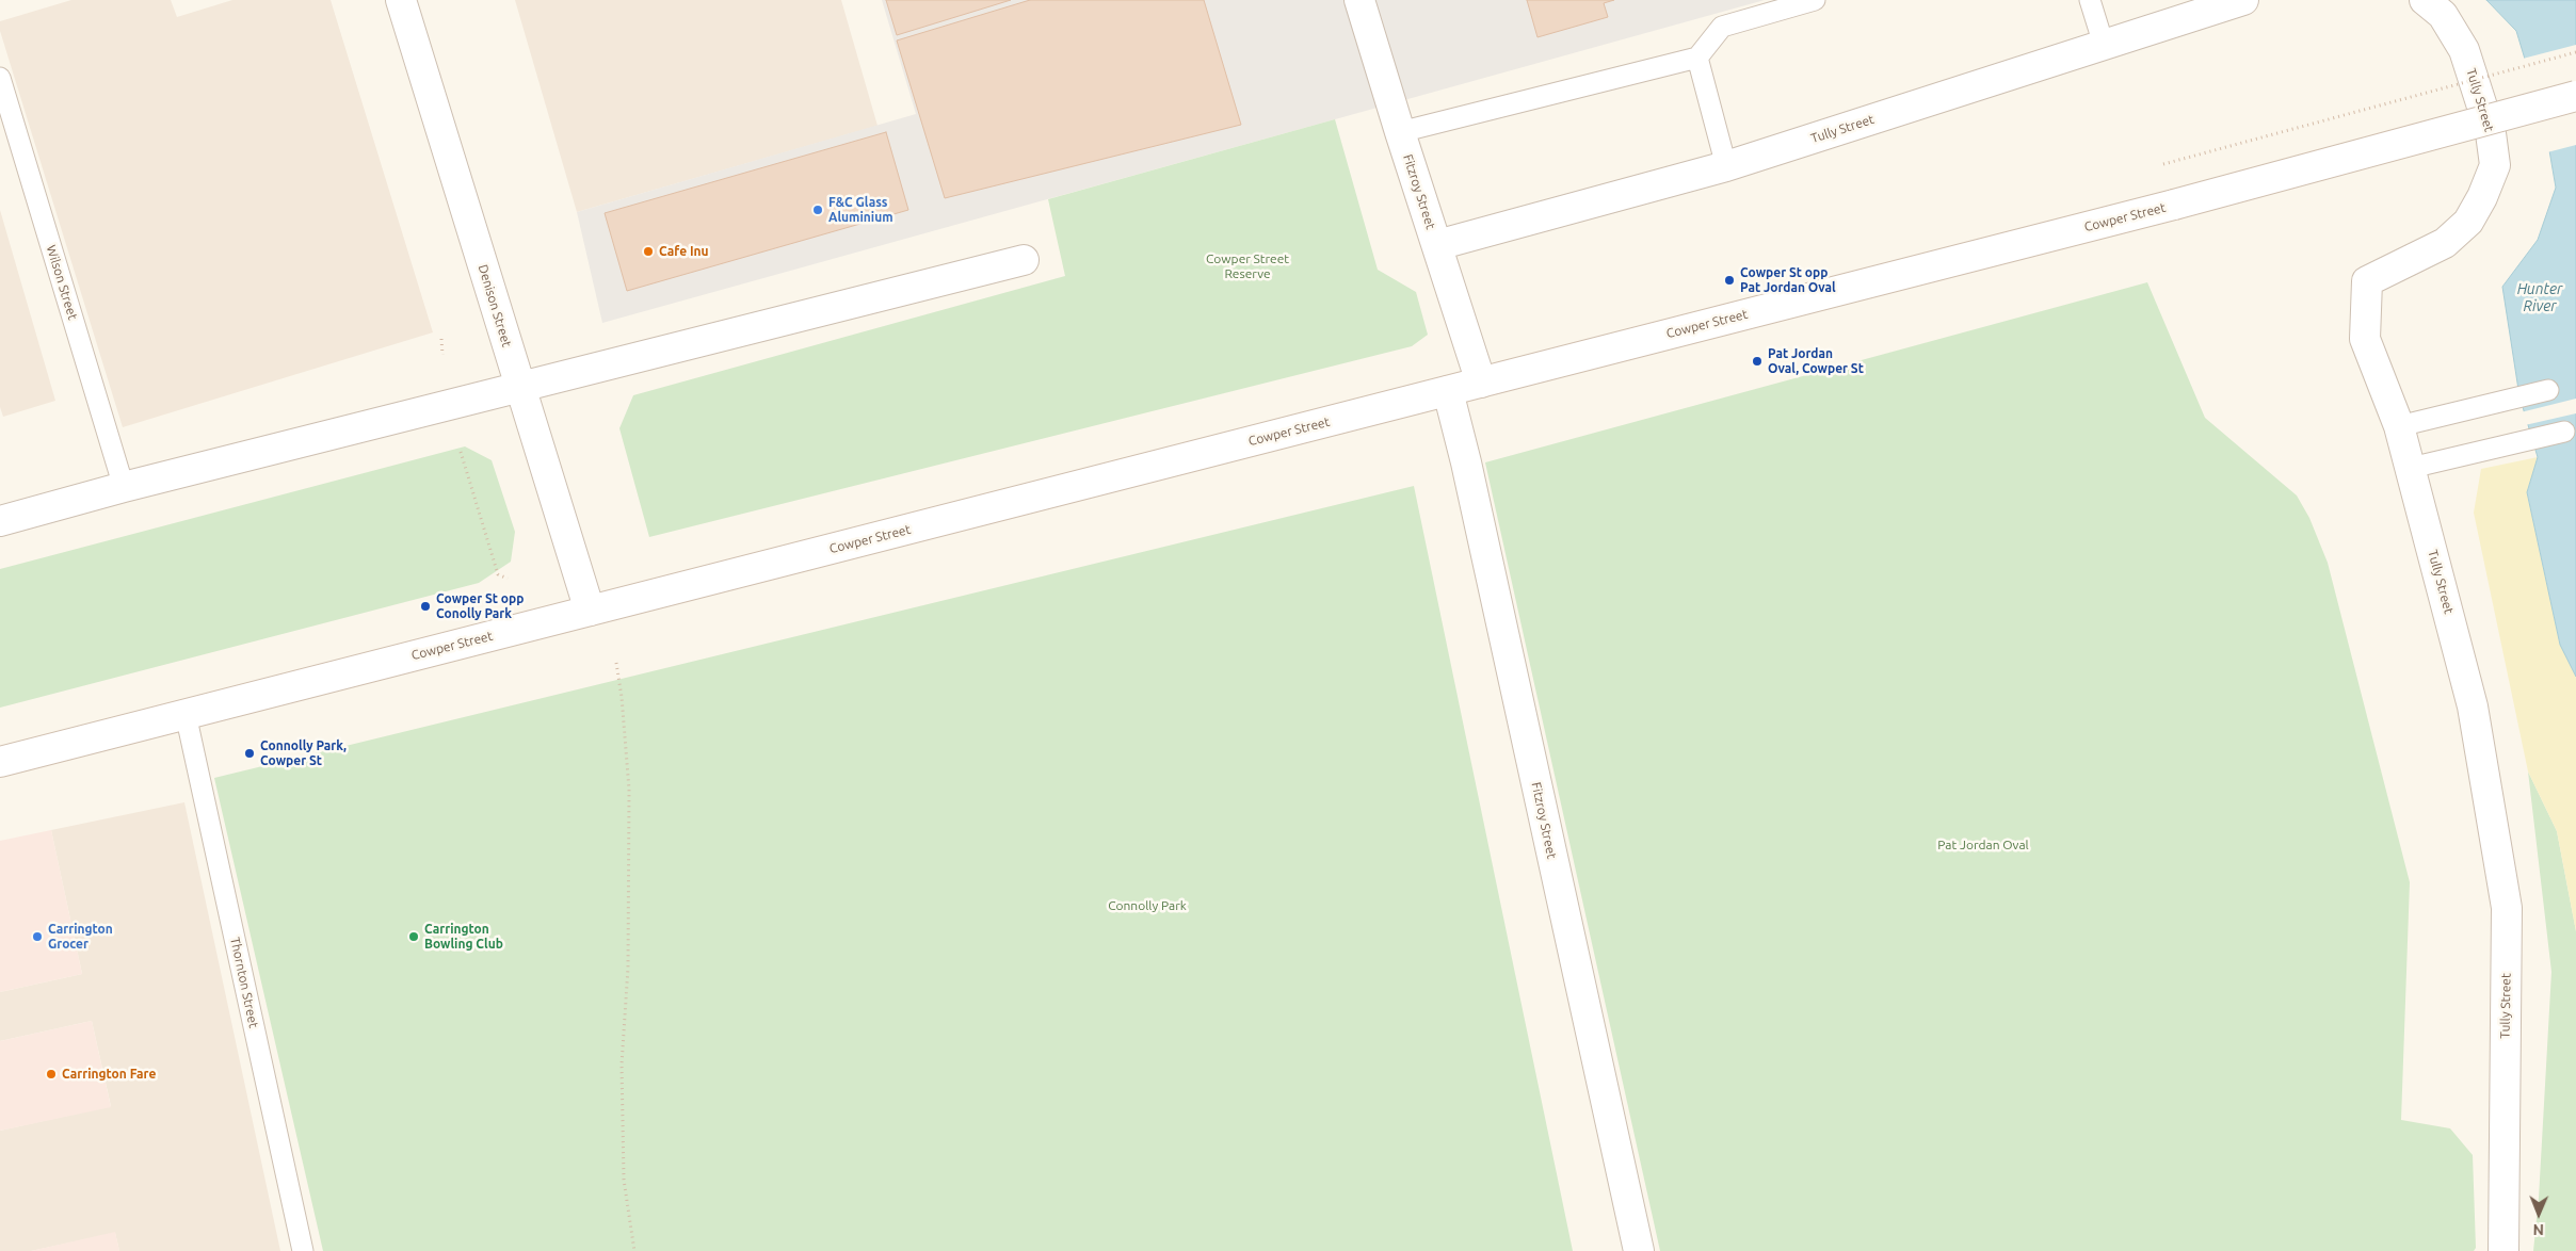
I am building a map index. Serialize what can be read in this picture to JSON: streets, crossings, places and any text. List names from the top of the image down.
{
  "streets": {
    "street": [
      "Tully Street",
      "Fitzroy Street",
      "Cowper Street",
      "Denison Street"
    ],
    "lane": ["Wilson Street", "Thornton Street"]
  },
  "crossings": [
    ["Tully Street", "Fitzroy Street"],
    ["Fitzroy Street", "Cowper Street"],
    ["Cowper Street", "Denison Street"],
    ["Cowper Street", "Thornton Street"]
  ],
  "water": ["Hunter River"],
  "parks": ["Cowper Street Reserve", "Pat Jordan Oval", "Connolly Park"],
  "places": [
    "F&C Glass Aluminium",
    "Cafe Inu",
    "Cowper St opp Pat Jordan Oval",
    "Pat Jordan Oval, Cowper St",
    "Cowper St opp Conolly Park",
    "Connolly Park, Cowper St",
    "Carrington Grocer",
    "Carrington Bowling Club",
    "Carrington Fare"
  ],
  "north": "bottom"
}
